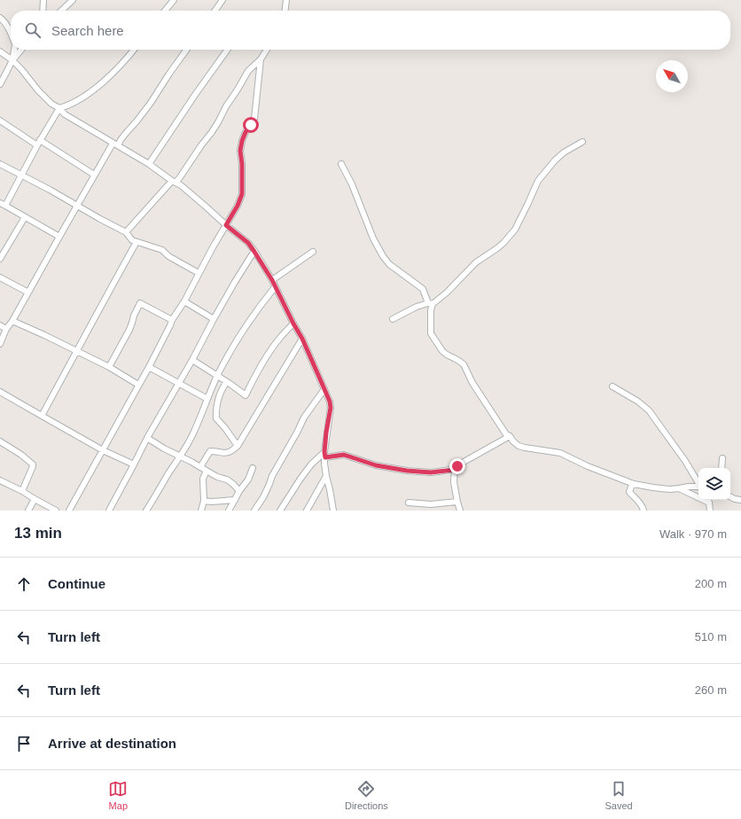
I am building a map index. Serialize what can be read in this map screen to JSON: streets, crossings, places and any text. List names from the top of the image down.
{
  "north": "top left",
  "page": {
    "search": "Search here",
    "heading": ["13 min", "Walk · 970 m"],
    "list": [
      ["Continue", "200 m"],
      ["Turn left", "510 m"],
      ["Turn left", "260 m"],
      "Arrive at destination"
    ],
    "nav": ["Map", "Directions", "Saved"]
  }
}
